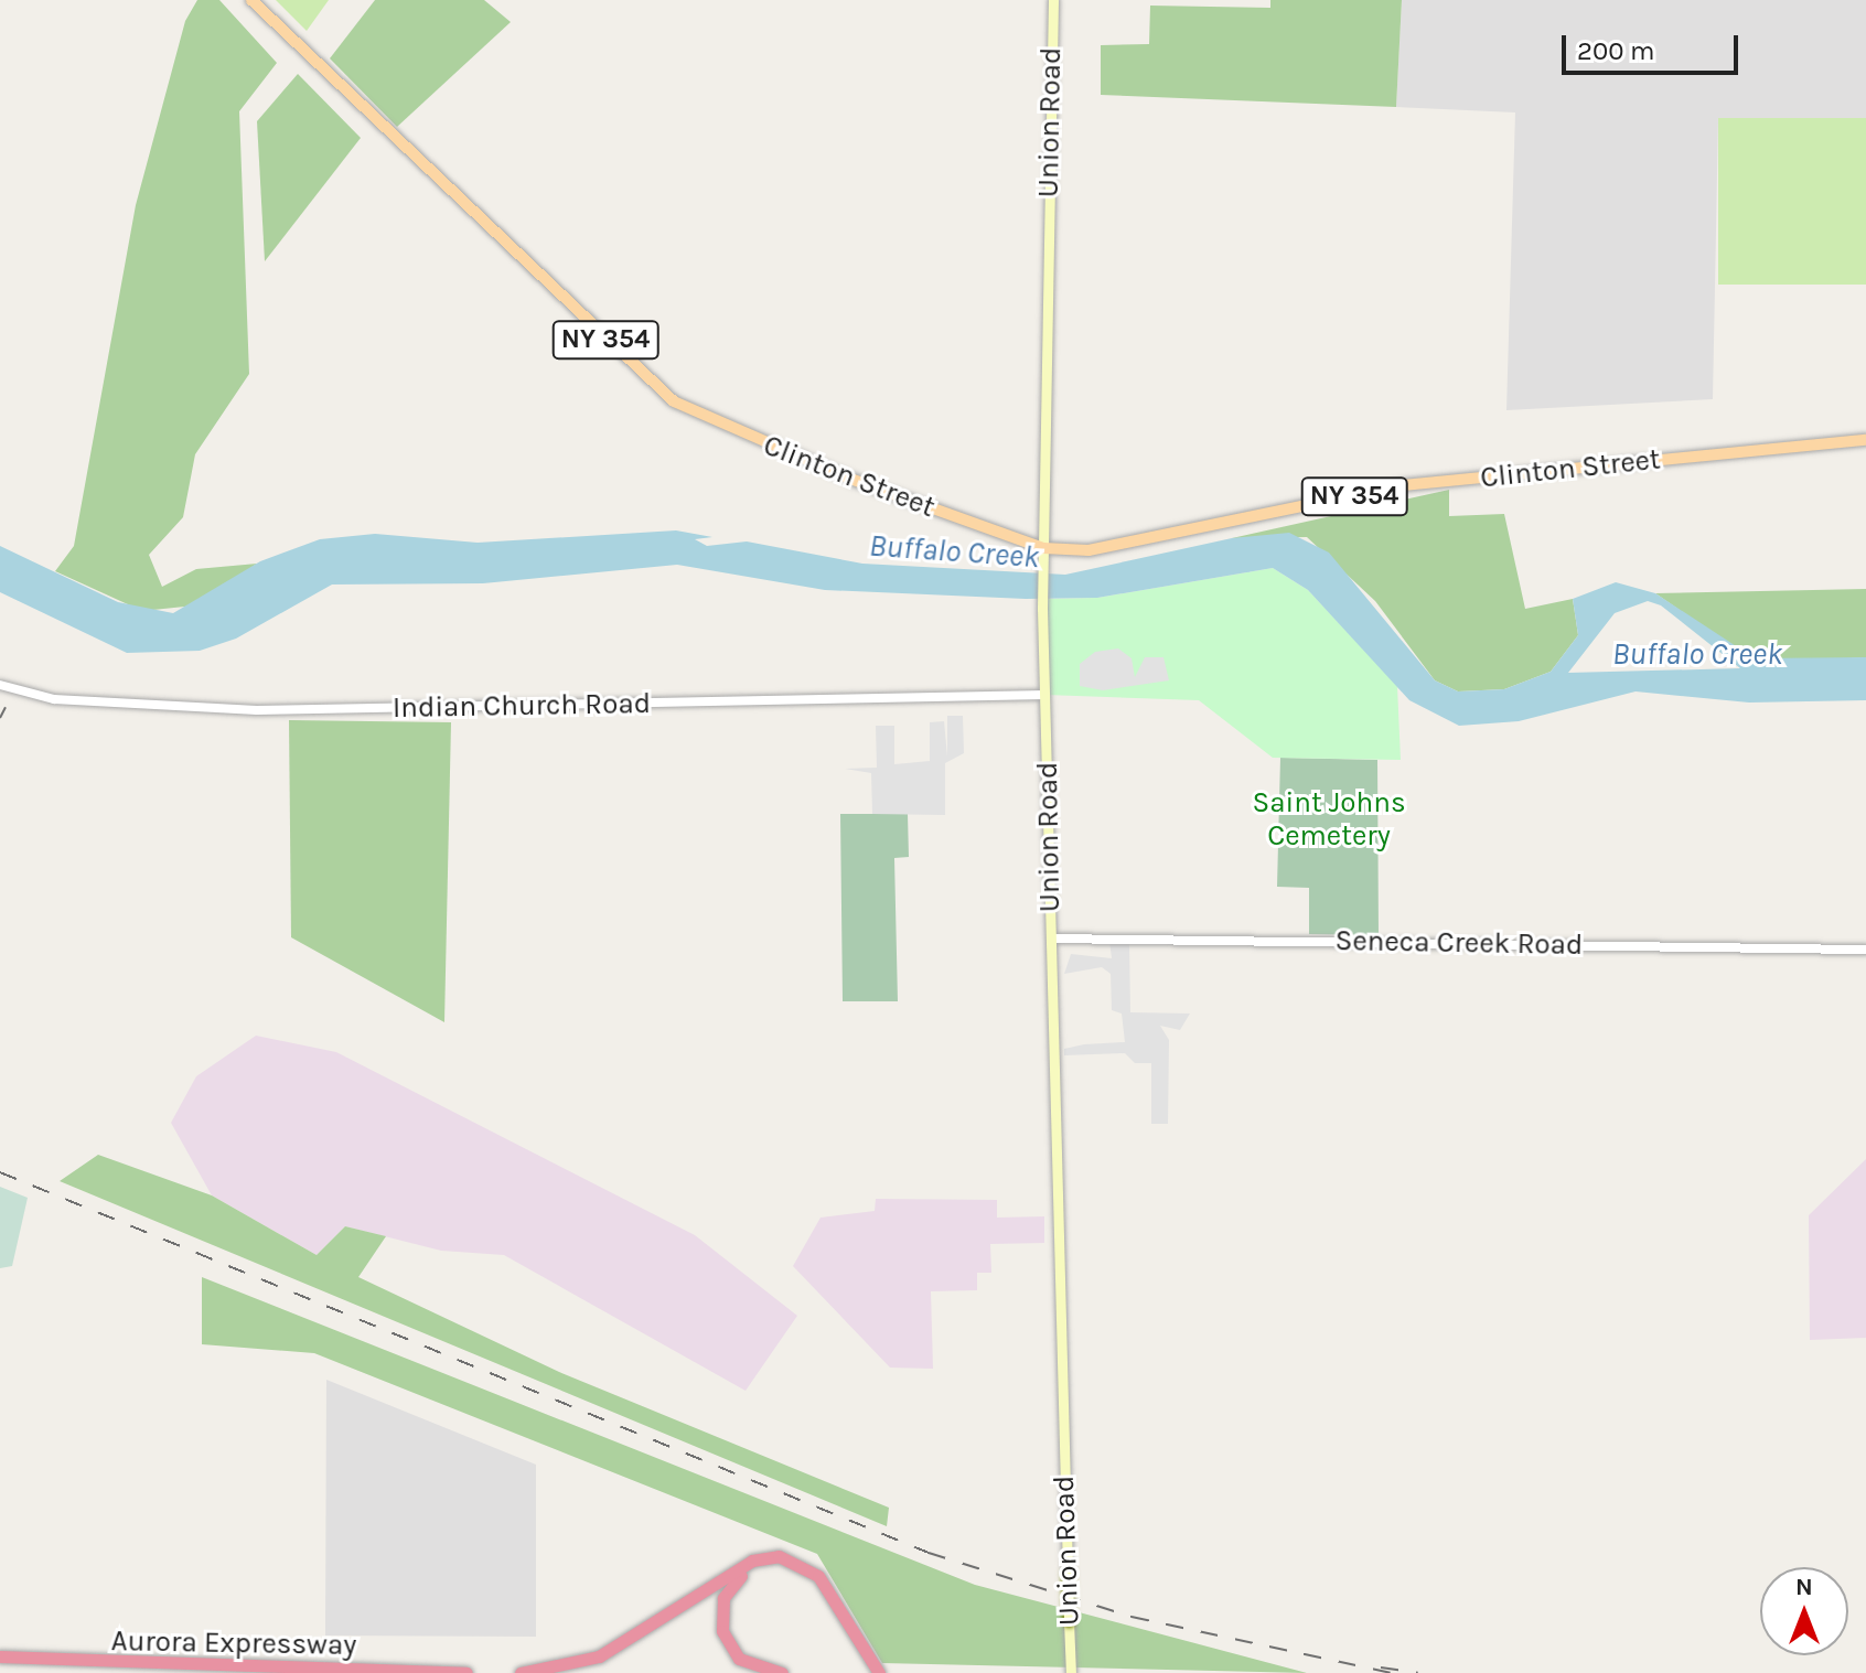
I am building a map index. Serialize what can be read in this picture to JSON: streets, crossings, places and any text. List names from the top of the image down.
{
  "streets": {
    "highway": ["Aurora Expressway"],
    "main road": ["Union Road", "NY 354", "Clinton Street"],
    "street": ["Indian Church Road", "Seneca Creek Road"]
  },
  "crossings": [
    ["Union Road", "Clinton Street"],
    ["Union Road", "Indian Church Road"],
    ["Union Road", "Seneca Creek Road"]
  ],
  "water": ["Buffalo Creek"],
  "parks": ["Saint Johns Cemetery"],
  "scale_bar": "200 m",
  "north": "top"
}
